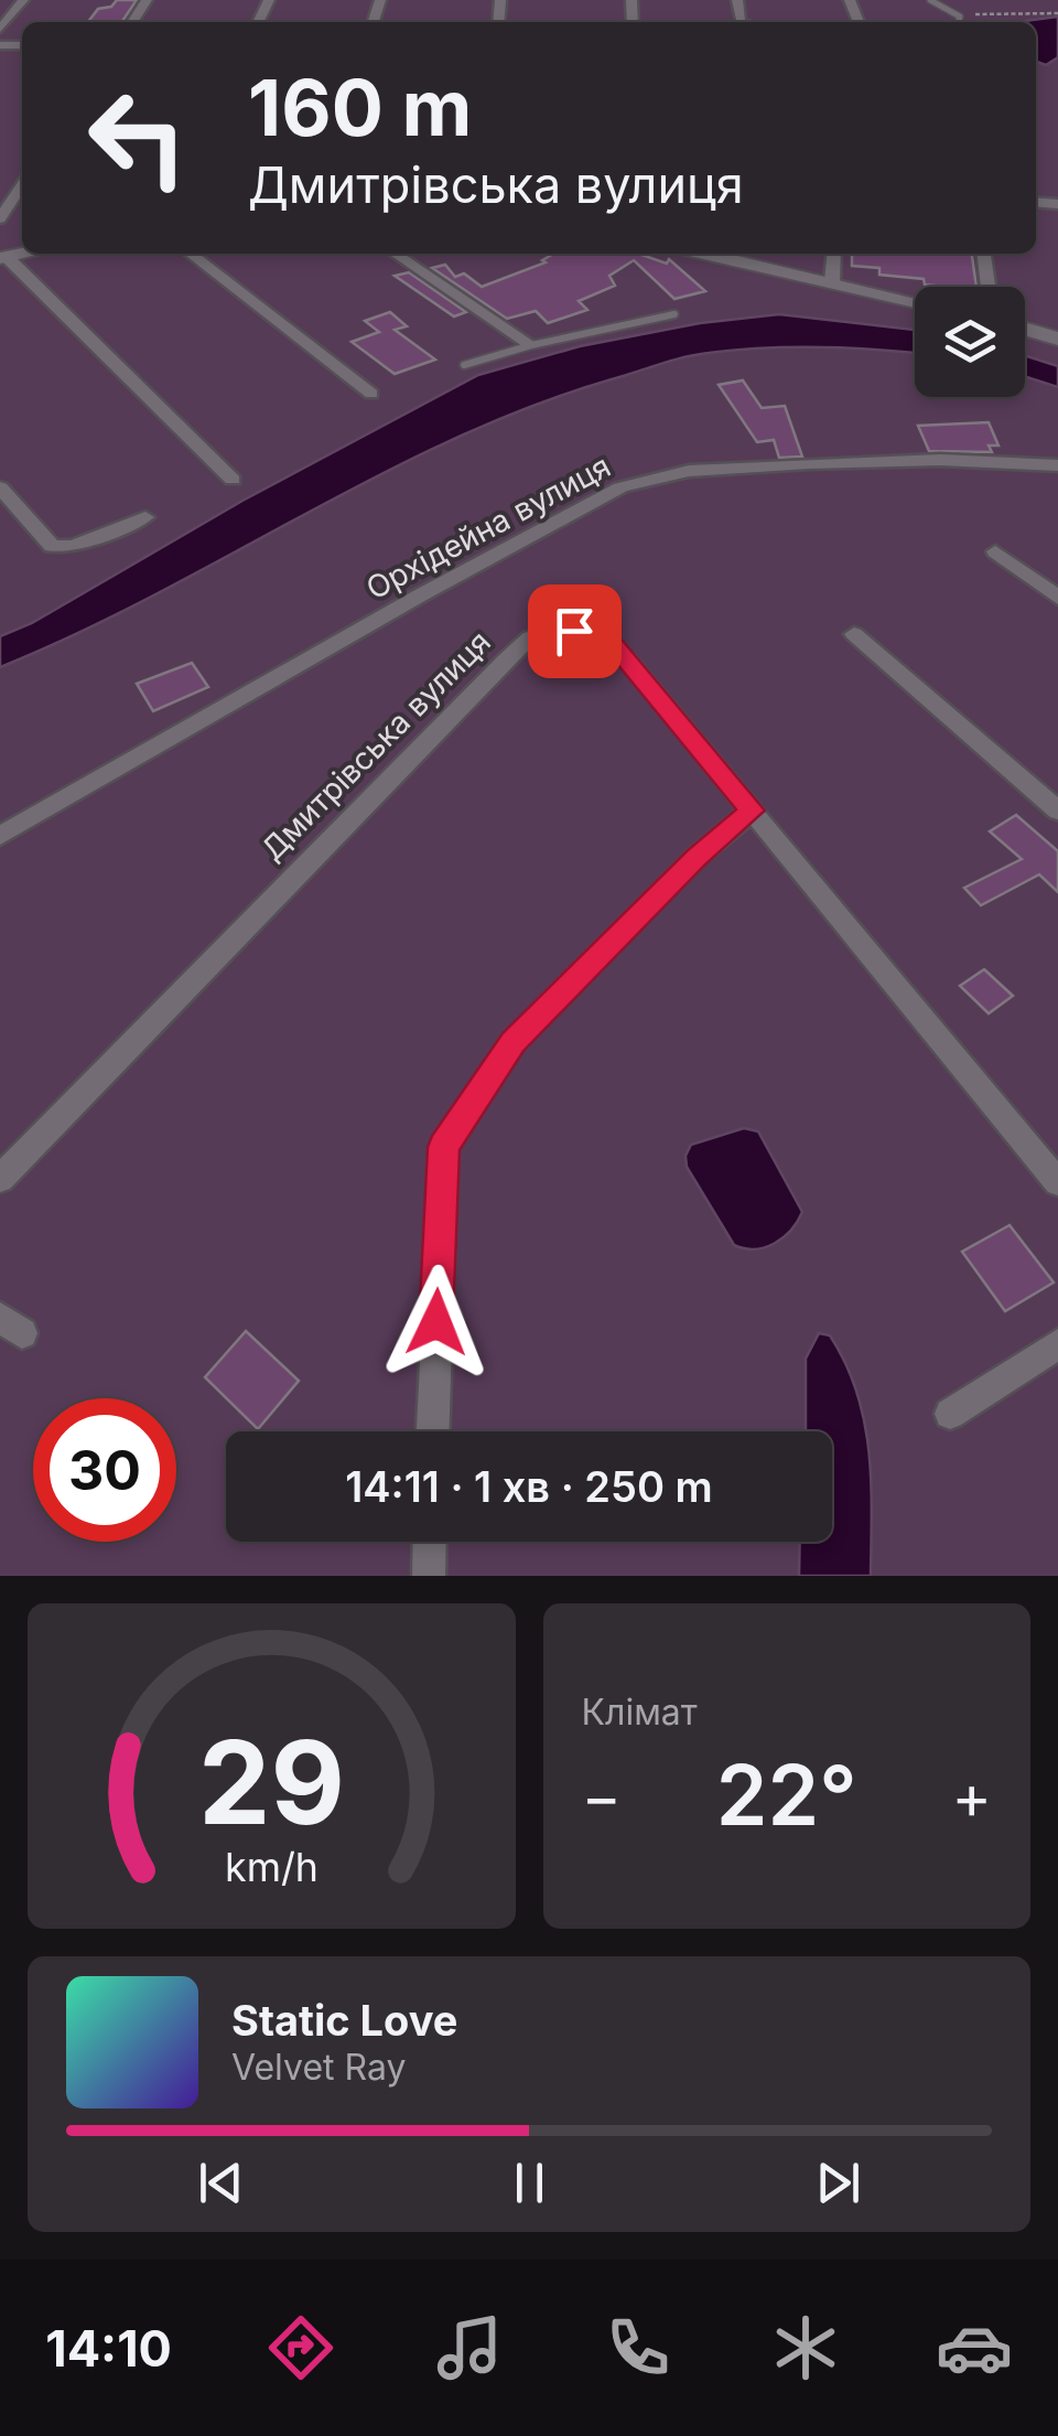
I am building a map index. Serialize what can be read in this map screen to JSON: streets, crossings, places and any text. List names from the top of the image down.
{
  "streets": {
    "street": ["Орхідейна вулиця", "Дмитрівська вулиця"]
  },
  "page": {
    "turn": ["160 m", "Дмитрівська вулиця"],
    "limit": "30",
    "trip": "14:11 · 1 хв · 250 m",
    "tile": "Клімат",
    "heat": ["−", "22°", "+"],
    "song": ["Static Love", "Velvet Ray"],
    "tabs": "14:10",
    "gauge": ["29", "km/h"]
  }
}
